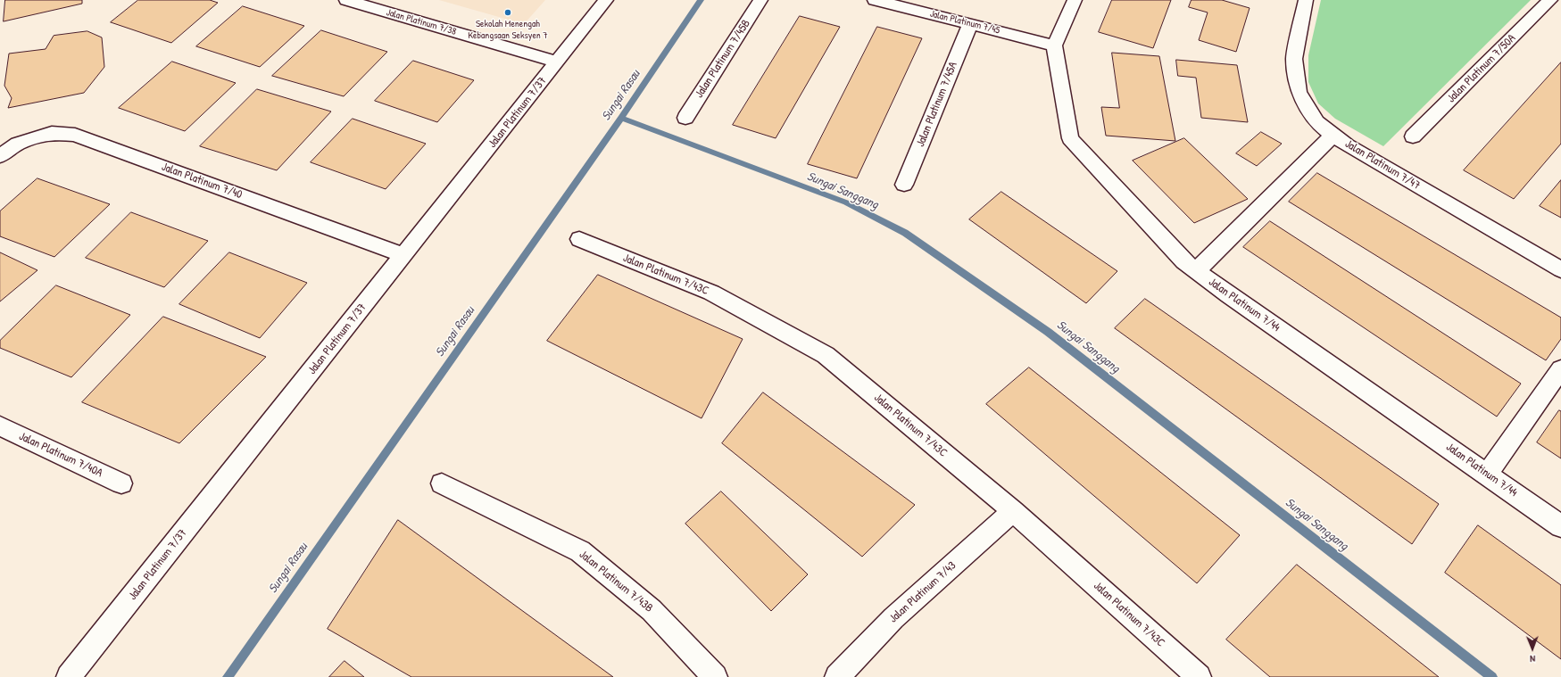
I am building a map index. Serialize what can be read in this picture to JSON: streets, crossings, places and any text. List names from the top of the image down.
{
  "streets": {
    "street": [
      "Jalan Platinum 7/38",
      "Jalan Platinum 7/45",
      "Jalan Platinum 7/45B",
      "Jalan Platinum 7/50A",
      "Jalan Platinum 7/45A",
      "Jalan Platinum 7/37",
      "Jalan Platinum 7/47",
      "Jalan Platinum 7/40",
      "Jalan Platinum 7/43C",
      "Jalan Platinum 7/44",
      "Jalan Platinum 7/40A",
      "Jalan Platinum 7/43B",
      "Jalan Platinum 7/43"
    ]
  },
  "crossings": [
    ["Jalan Platinum 7/38", "Jalan Platinum 7/37"],
    ["Jalan Platinum 7/45", "Jalan Platinum 7/45A"],
    ["Jalan Platinum 7/45", "Jalan Platinum 7/44"],
    ["Jalan Platinum 7/37", "Jalan Platinum 7/40"],
    ["Jalan Platinum 7/43C", "Jalan Platinum 7/43"]
  ],
  "water": ["Sungai Rasau", "Sungai Sanggang"],
  "places": ["Sekolah Menengah Kebangsaan Seksyen 7"],
  "north": "bottom"
}
